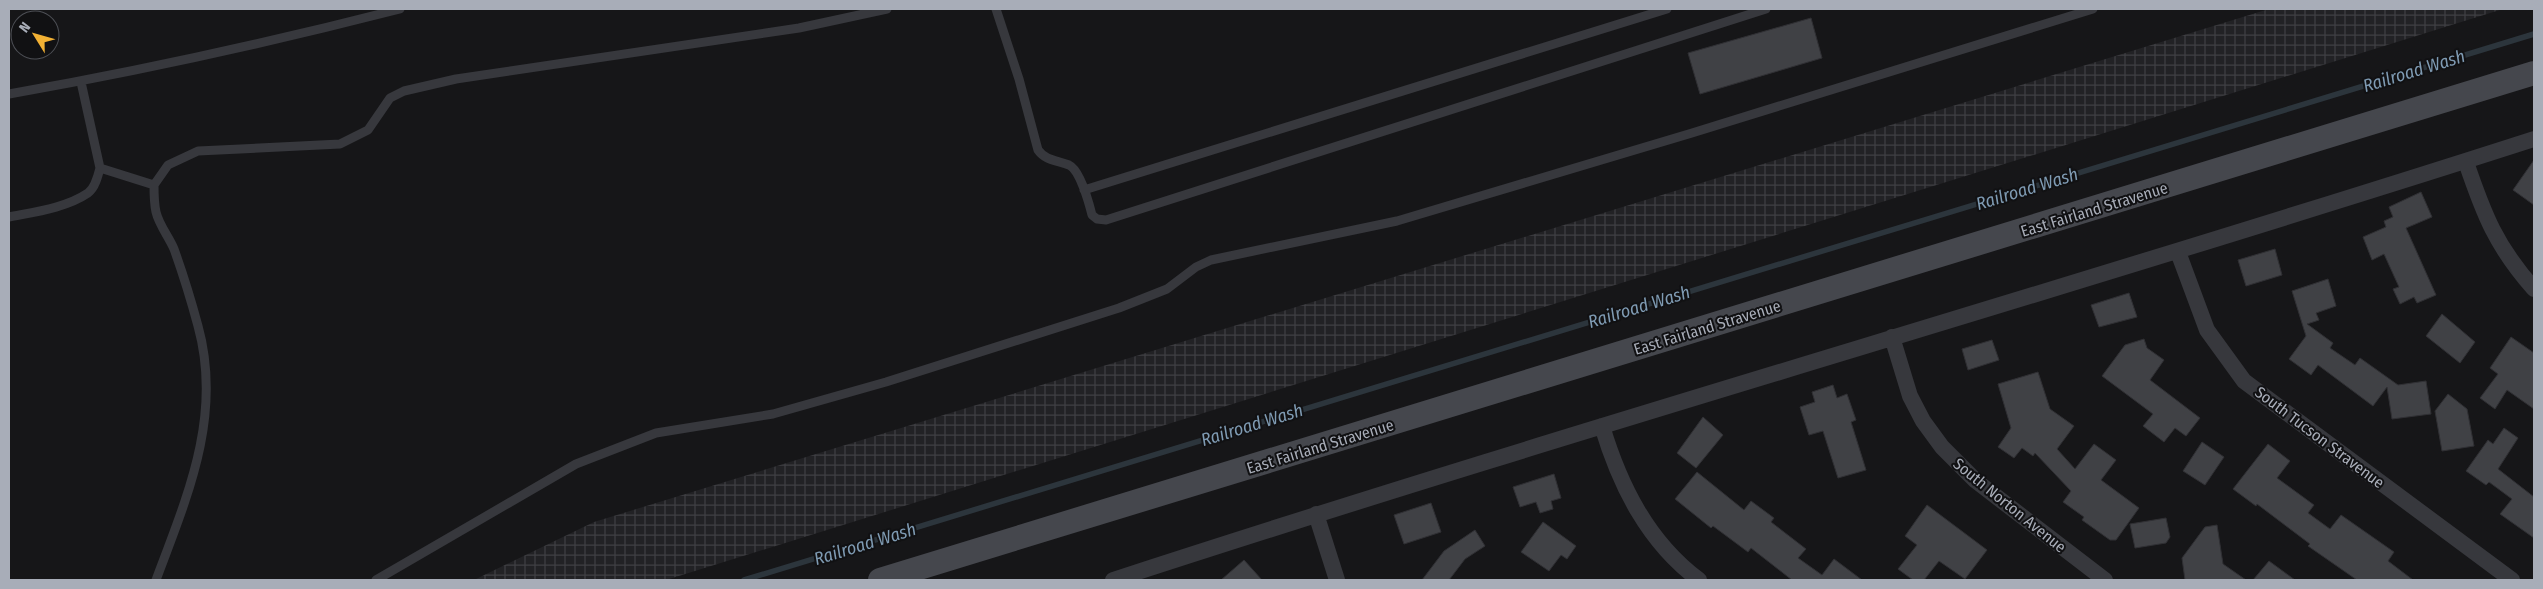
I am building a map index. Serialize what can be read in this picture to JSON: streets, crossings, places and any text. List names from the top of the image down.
{
  "streets": {
    "street": ["East Fairland Stravenue", "South Tucson Stravenue", "South Norton Avenue"]
  },
  "water": ["Railroad Wash"],
  "north": "top left"
}
